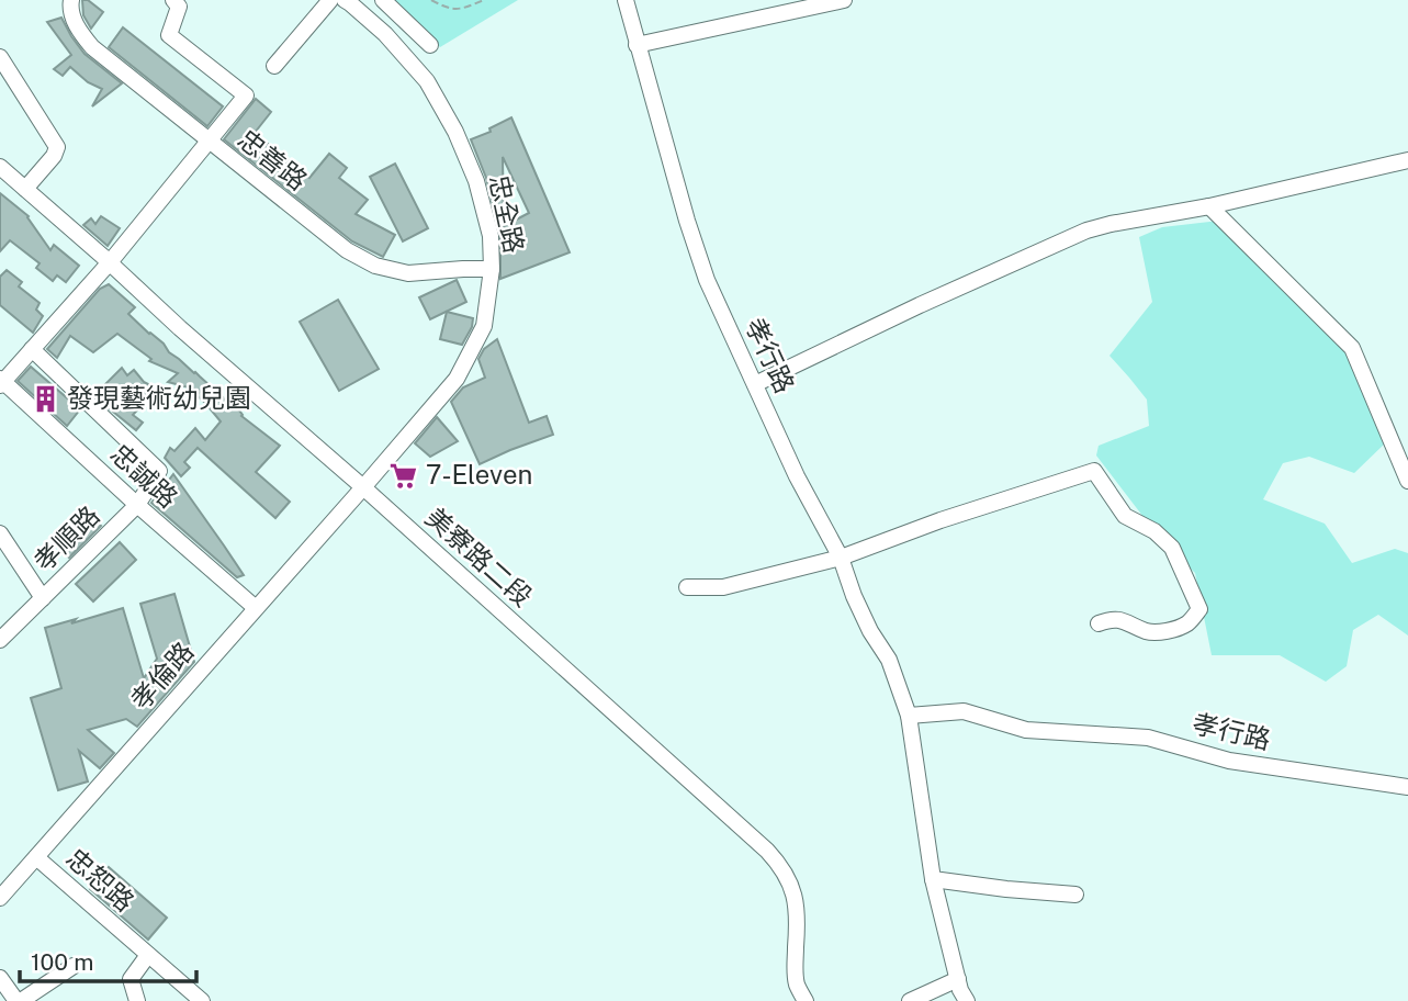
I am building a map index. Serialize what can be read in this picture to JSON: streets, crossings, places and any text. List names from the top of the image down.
{
  "streets": {
    "street": [
      "忠善路",
      "忠全路",
      "孝行路",
      "忠誠路",
      "孝順路",
      "美寮路二段",
      "孝倫路",
      "忠恕路"
    ]
  },
  "crossings": [
    ["忠善路", "忠全路"],
    ["忠全路", "美寮路二段"],
    ["忠全路", "孝倫路"],
    ["忠誠路", "孝順路"],
    ["忠誠路", "孝倫路"],
    ["美寮路二段", "孝倫路"],
    ["孝倫路", "忠恕路"]
  ],
  "places": {
    "building": ["發現藝術幼兒園"],
    "supermarket": ["7-Eleven"]
  },
  "scale_bar": "100 m"
}
